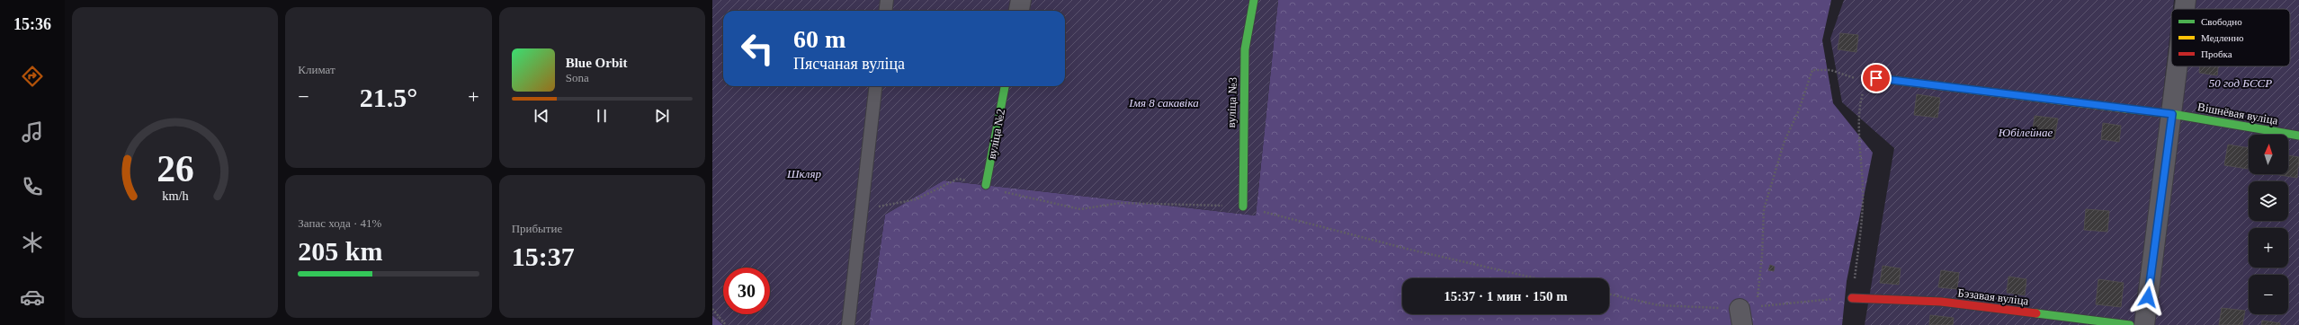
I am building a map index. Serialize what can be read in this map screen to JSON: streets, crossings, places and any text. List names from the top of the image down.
{
  "streets": {
    "street": [
      "вуліца №3",
      "Вішнёвая вуліца",
      "вуліца №2",
      "Бэзавая вуліца"
    ]
  },
  "parks": [
    "50 год БССР",
    "Імя 8 сакавіка",
    "Юбілейнае",
    "Шкляр"
  ],
  "legend": ["Свободно", "Медленно", "Пробка"],
  "north": "top",
  "page": {
    "tabs": "15:36",
    "tile": [
      "Климат",
      ["Запас хода · 41%", "205 km"],
      ["Прибытие", "15:37"]
    ],
    "turn": ["60 m", "Пясчаная вуліца"],
    "song": ["Blue Orbit", "Sona"],
    "heat": ["−", "21.5°", "+"],
    "map_buttons": ["+", "−"],
    "limit": "30",
    "trip": "15:37 · 1 мин · 150 m",
    "gauge": ["26", "km/h"]
  }
}
